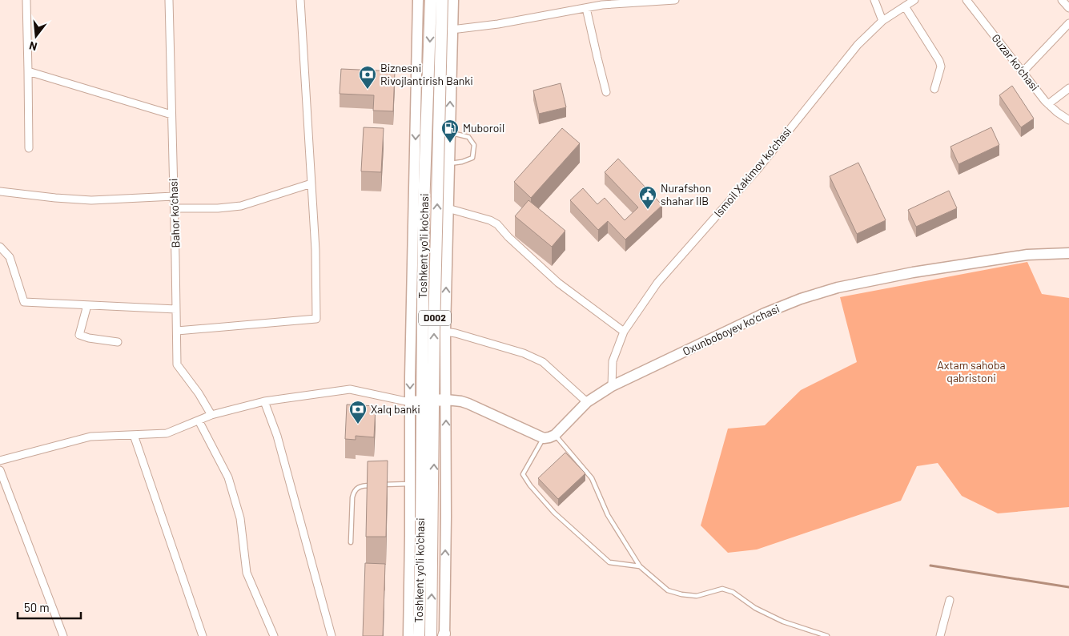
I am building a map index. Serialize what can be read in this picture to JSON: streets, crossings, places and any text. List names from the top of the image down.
{
  "streets": {
    "main road": ["Toshkent yo'li ko'chasi", "D002"],
    "street": [
      "Guzar ko‘chasi",
      "Ismoil Xakimov ko‘chasi",
      "Bahor ko‘chasi",
      "Oxunboboyev ko‘chasi"
    ]
  },
  "crossings": [
    ["Ismoil Xakimov ko‘chasi", "Oxunboboyev ko‘chasi"]
  ],
  "parks": ["Axtam sahoba qabristoni"],
  "places": {
    "bank": ["Biznesni Rivojlantirish Banki", "Xalq banki"],
    "fuel station": ["Muboroil"],
    "public building": ["Nurafshon shahar IIB"]
  },
  "scale_bar": "50 m",
  "north": "bottom"
}
